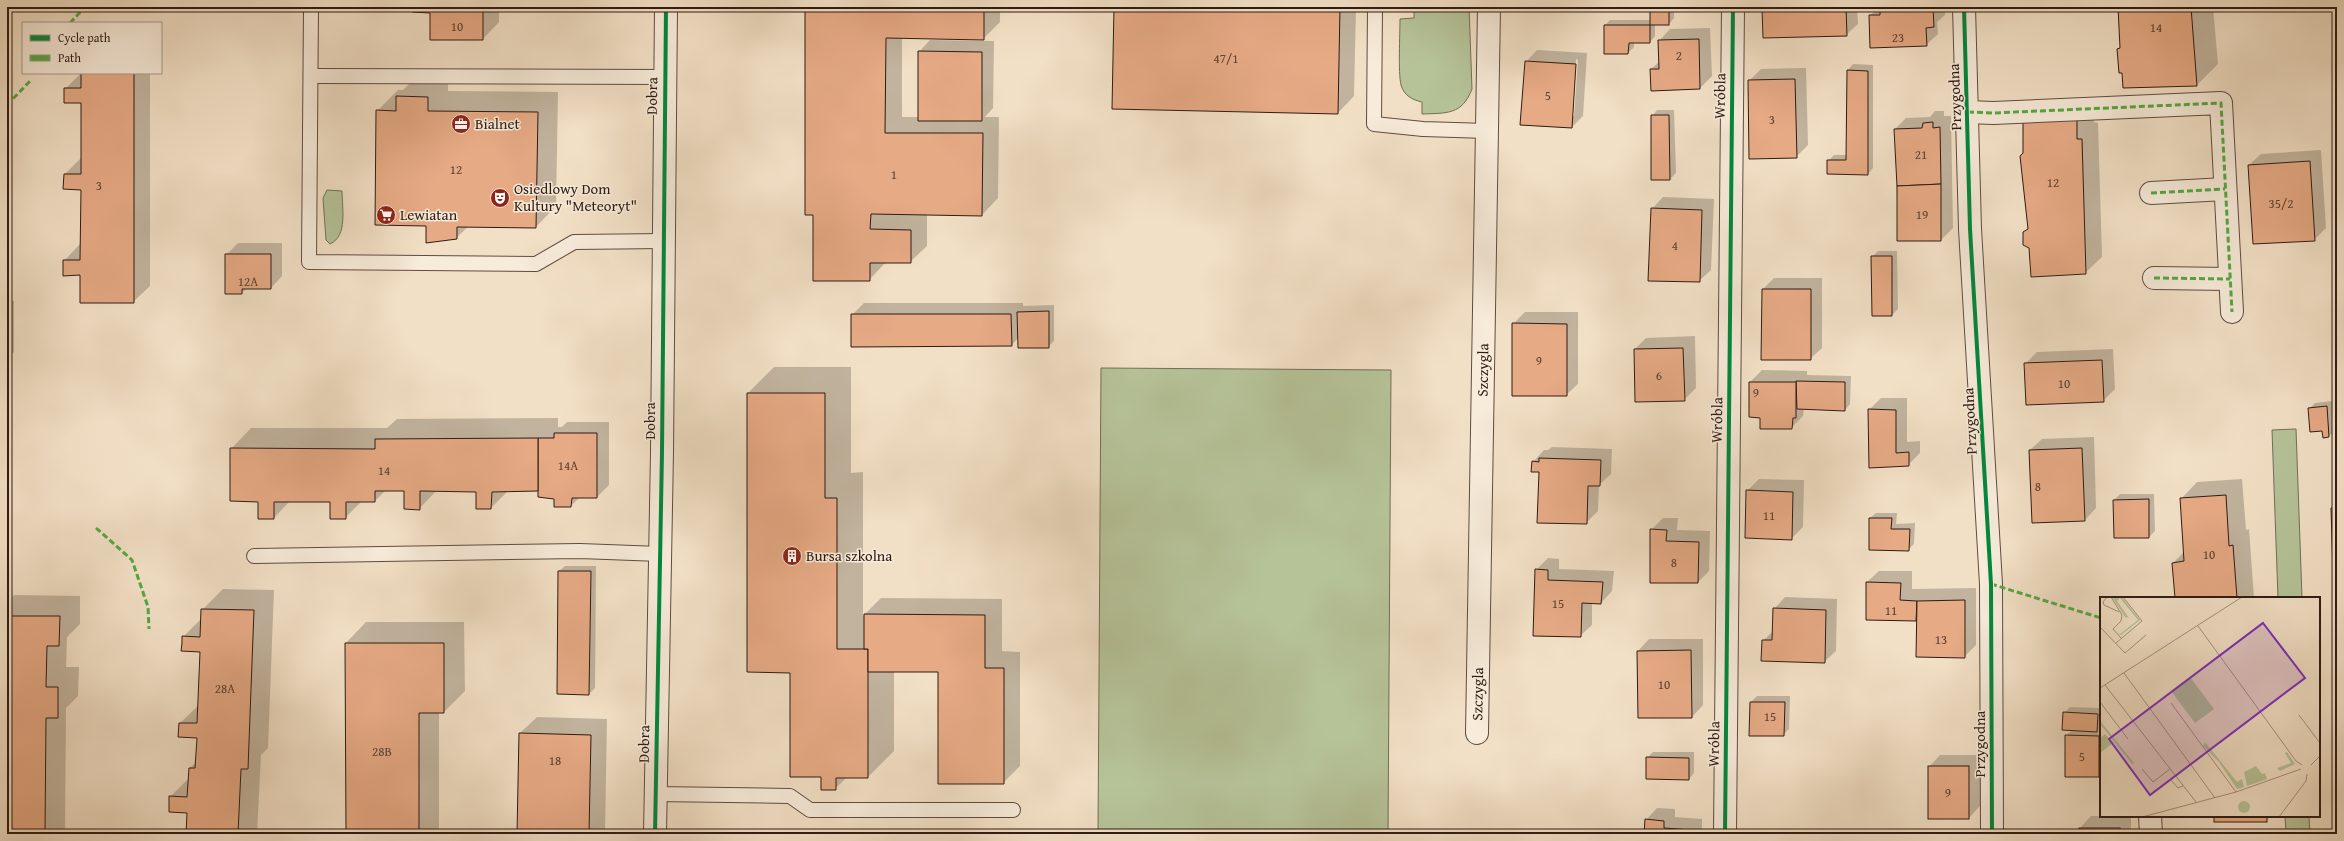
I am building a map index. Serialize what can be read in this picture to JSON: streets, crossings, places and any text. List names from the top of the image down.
{
  "streets": {
    "street": [
      "Dobra",
      "Wróbla",
      "Przygodna",
      "Szczygla"
    ]
  },
  "places": {
    "office": ["Bialnet"],
    "theatre": ["Osiedlowy Dom Kultury \"Meteoryt\""],
    "supermarket": ["Lewiatan"],
    "building": ["Bursa szkolna"]
  },
  "house_numbers": [
    "10",
    "14",
    "23",
    "2",
    "47/1",
    "5",
    "3",
    "21",
    "12",
    "1",
    "12",
    "3",
    "35/2",
    "19",
    "4",
    "12A",
    "9",
    "6",
    "10",
    "9",
    "14A",
    "14",
    "8",
    "11",
    "10",
    "8",
    "15",
    "11",
    "13",
    "10",
    "28A",
    "15",
    "28B",
    "5",
    "18",
    "9"
  ],
  "legend": ["Cycle path", "Path"]
}
